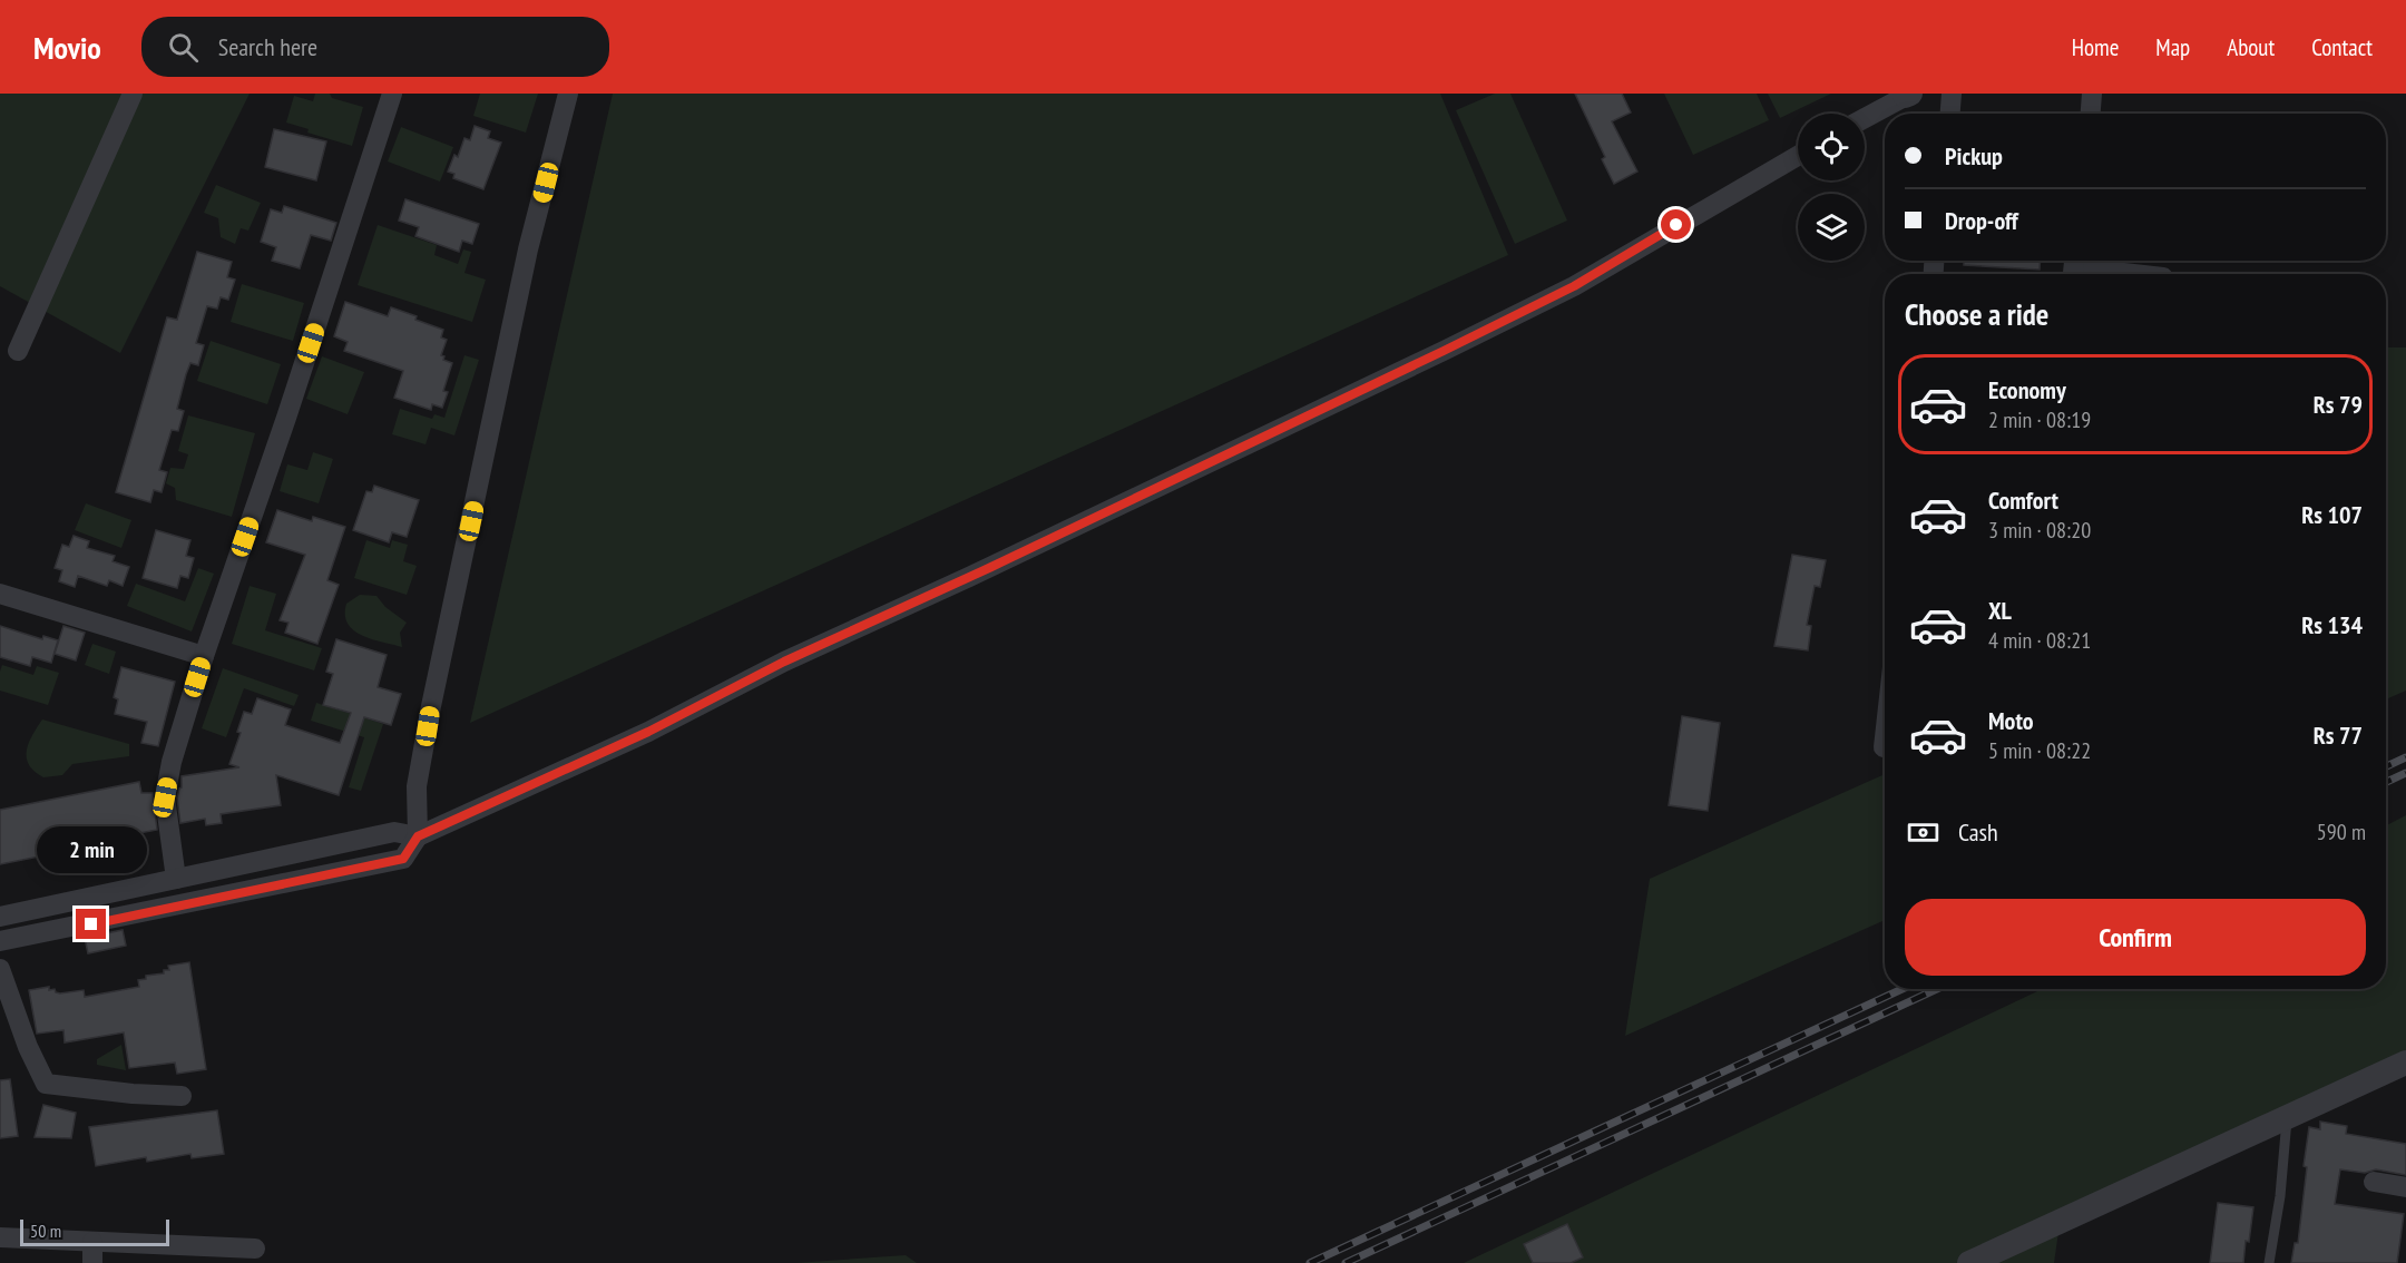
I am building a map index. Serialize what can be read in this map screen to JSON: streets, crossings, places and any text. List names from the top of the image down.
{
  "scale_bar": "50 m",
  "page": {
    "header": "Movio",
    "search": "Search here",
    "nav": [
      "Home",
      "Map",
      "About",
      "Contact"
    ],
    "banner": ["Pickup", "Drop-off"],
    "heading": "Choose a ride",
    "list": [
      {
        "name": "Economy",
        "note": "2 min · 08:19",
        "value": "Rs 79"
      },
      {
        "name": "Comfort",
        "note": "3 min · 08:20",
        "value": "Rs 107"
      },
      {
        "name": "XL",
        "note": "4 min · 08:21",
        "value": "Rs 134"
      },
      {
        "name": "Moto",
        "note": "5 min · 08:22",
        "value": "Rs 77"
      }
    ],
    "pay": ["Cash", "590 m"],
    "bubble": "2 min",
    "buttons": "Confirm",
    "scale": "50 m"
  }
}
